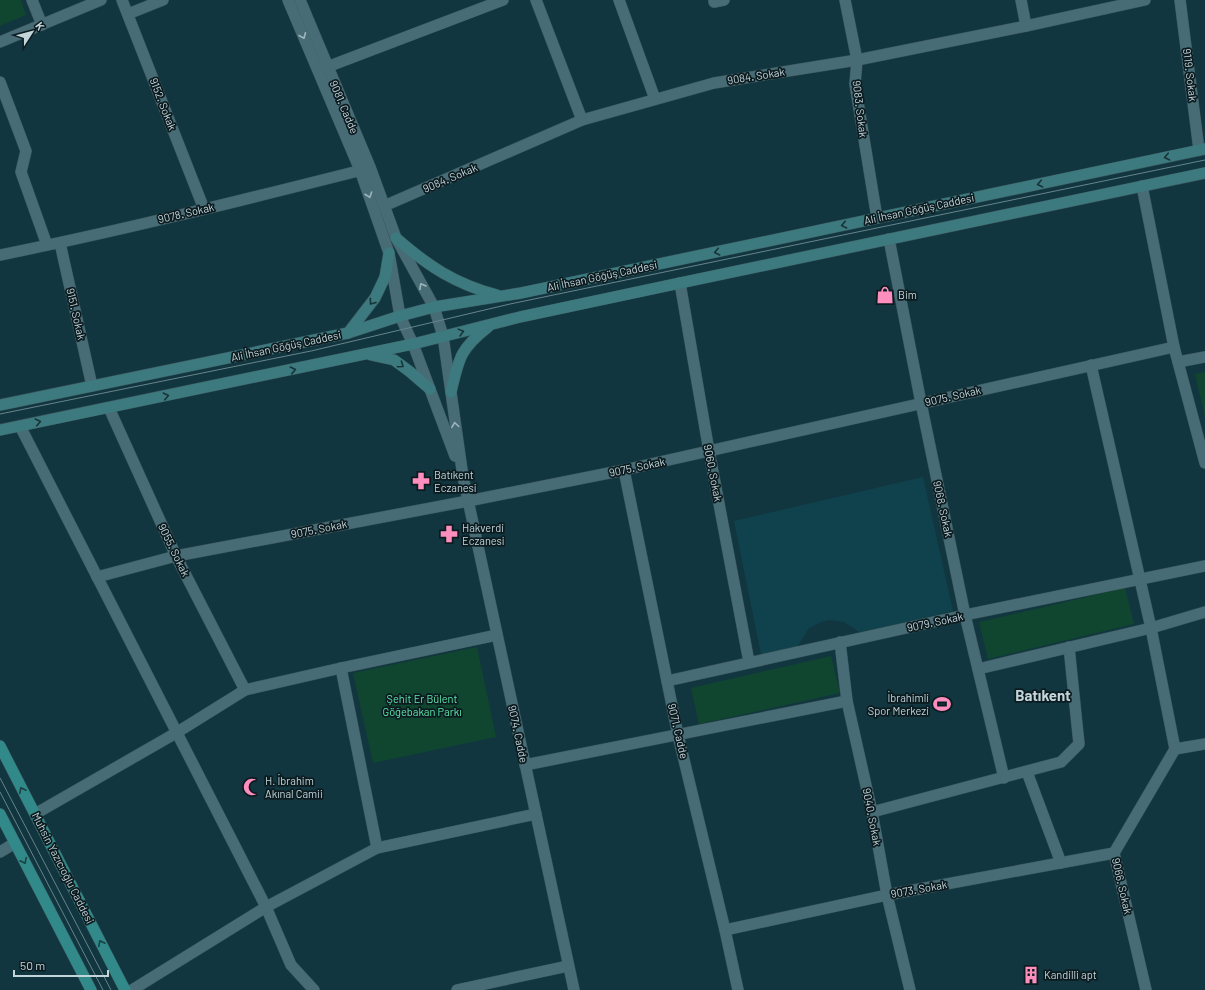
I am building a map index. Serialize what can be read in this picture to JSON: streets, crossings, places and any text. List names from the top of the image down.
{
  "streets": {
    "main road": ["Ali İhsan Göğüş Caddesi", "Muhsin Yazıcıoğlu Caddesi"],
    "street": [
      "9119. Sokak",
      "9084. Sokak",
      "9152. Sokak",
      "9081. Cadde",
      "9083. Sokak",
      "9078. Sokak",
      "9151. Sokak",
      "9075. Sokak",
      "9060. Sokak",
      "9068. Sokak",
      "9055. Sokak",
      "9079. Sokak",
      "9071. Cadde",
      "9074. Cadde",
      "9040. Sokak",
      "9066. Sokak",
      "9073. Sokak"
    ]
  },
  "crossings": [
    ["9119. Sokak", "Ali İhsan Göğüş Caddesi"],
    ["9084. Sokak", "9081. Cadde"],
    ["9084. Sokak", "9083. Sokak"],
    ["9152. Sokak", "9078. Sokak"],
    ["9081. Cadde", "Ali İhsan Göğüş Caddesi"],
    ["9081. Cadde", "9078. Sokak"],
    ["9081. Cadde", "9074. Cadde"],
    ["9083. Sokak", "Ali İhsan Göğüş Caddesi"],
    ["Ali İhsan Göğüş Caddesi", "9151. Sokak"],
    ["Ali İhsan Göğüş Caddesi", "9060. Sokak"],
    ["Ali İhsan Göğüş Caddesi", "9068. Sokak"],
    ["Ali İhsan Göğüş Caddesi", "9055. Sokak"],
    ["9078. Sokak", "9151. Sokak"],
    ["9075. Sokak", "9060. Sokak"],
    ["9075. Sokak", "9068. Sokak"],
    ["9075. Sokak", "9055. Sokak"],
    ["9075. Sokak", "9071. Cadde"],
    ["9075. Sokak", "9074. Cadde"],
    ["9060. Sokak", "9079. Sokak"],
    ["9068. Sokak", "9079. Sokak"],
    ["9079. Sokak", "9071. Cadde"],
    ["9079. Sokak", "9040. Sokak"],
    ["9071. Cadde", "9073. Sokak"],
    ["9040. Sokak", "9073. Sokak"],
    ["9066. Sokak", "9073. Sokak"]
  ],
  "districts": ["Batıkent"],
  "parks": ["Şehit Er Bülent Göğebakan Parkı"],
  "places": {
    "shop": ["Bim"],
    "pharmacy": ["Batıkent Eczanesi", "Hakverdi Eczanesi"],
    "sports": ["İbrahimli Spor Merkezi"],
    "mosque": ["H. İbrahim Akınal Camii"],
    "building": ["Kandilli apt"]
  },
  "scale_bar": "50 m",
  "north": "top right"
}
